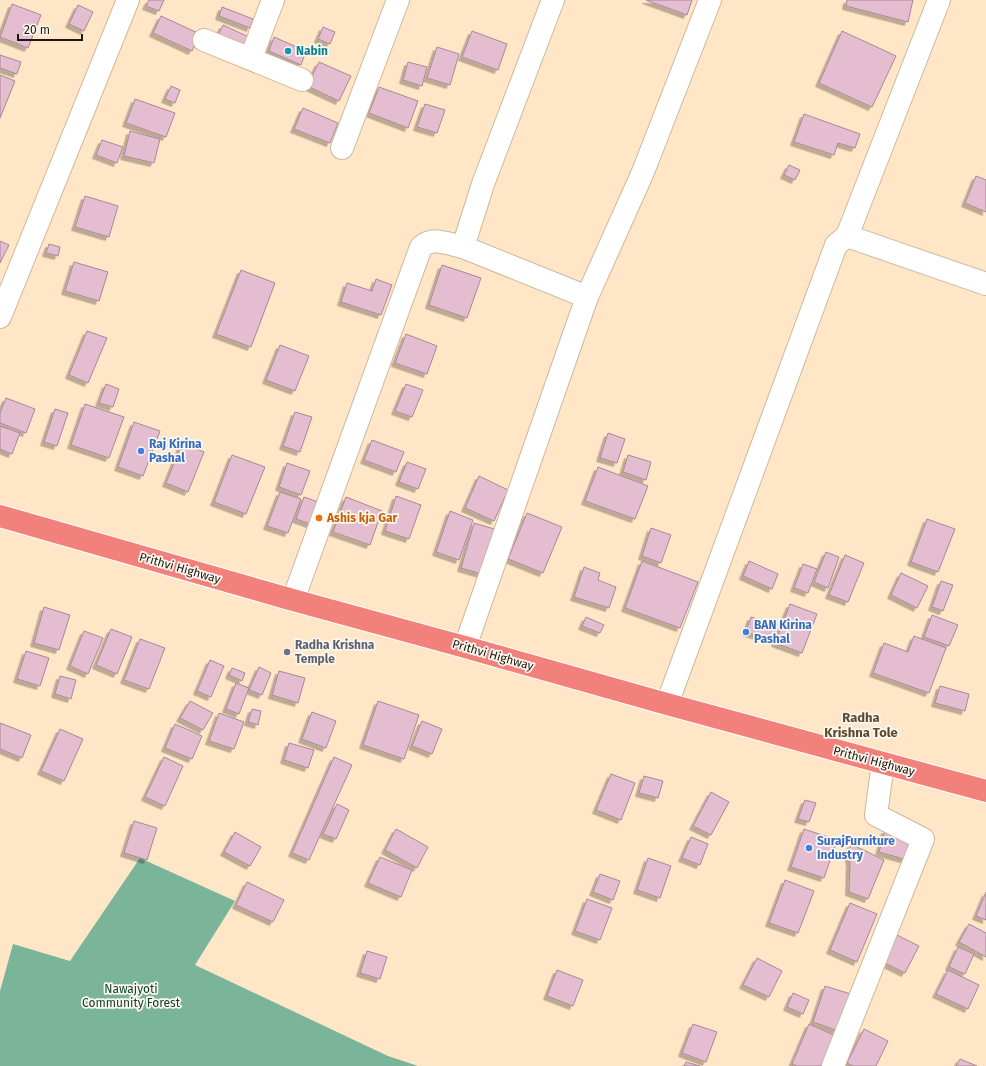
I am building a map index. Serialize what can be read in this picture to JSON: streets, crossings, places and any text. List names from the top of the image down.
{
  "streets": {
    "highway": ["Prithvi Highway"]
  },
  "districts": ["Radha Krishna Tole"],
  "parks": ["Nawajyoti Community Forest"],
  "places": [
    "Nabin",
    "Raj Kirina Pashal",
    "Ashis kja Gar",
    "BAN Kirina Pashal",
    "Radha Krishna Temple",
    "SurajFurniture Industry"
  ],
  "scale_bar": "20 m"
}
